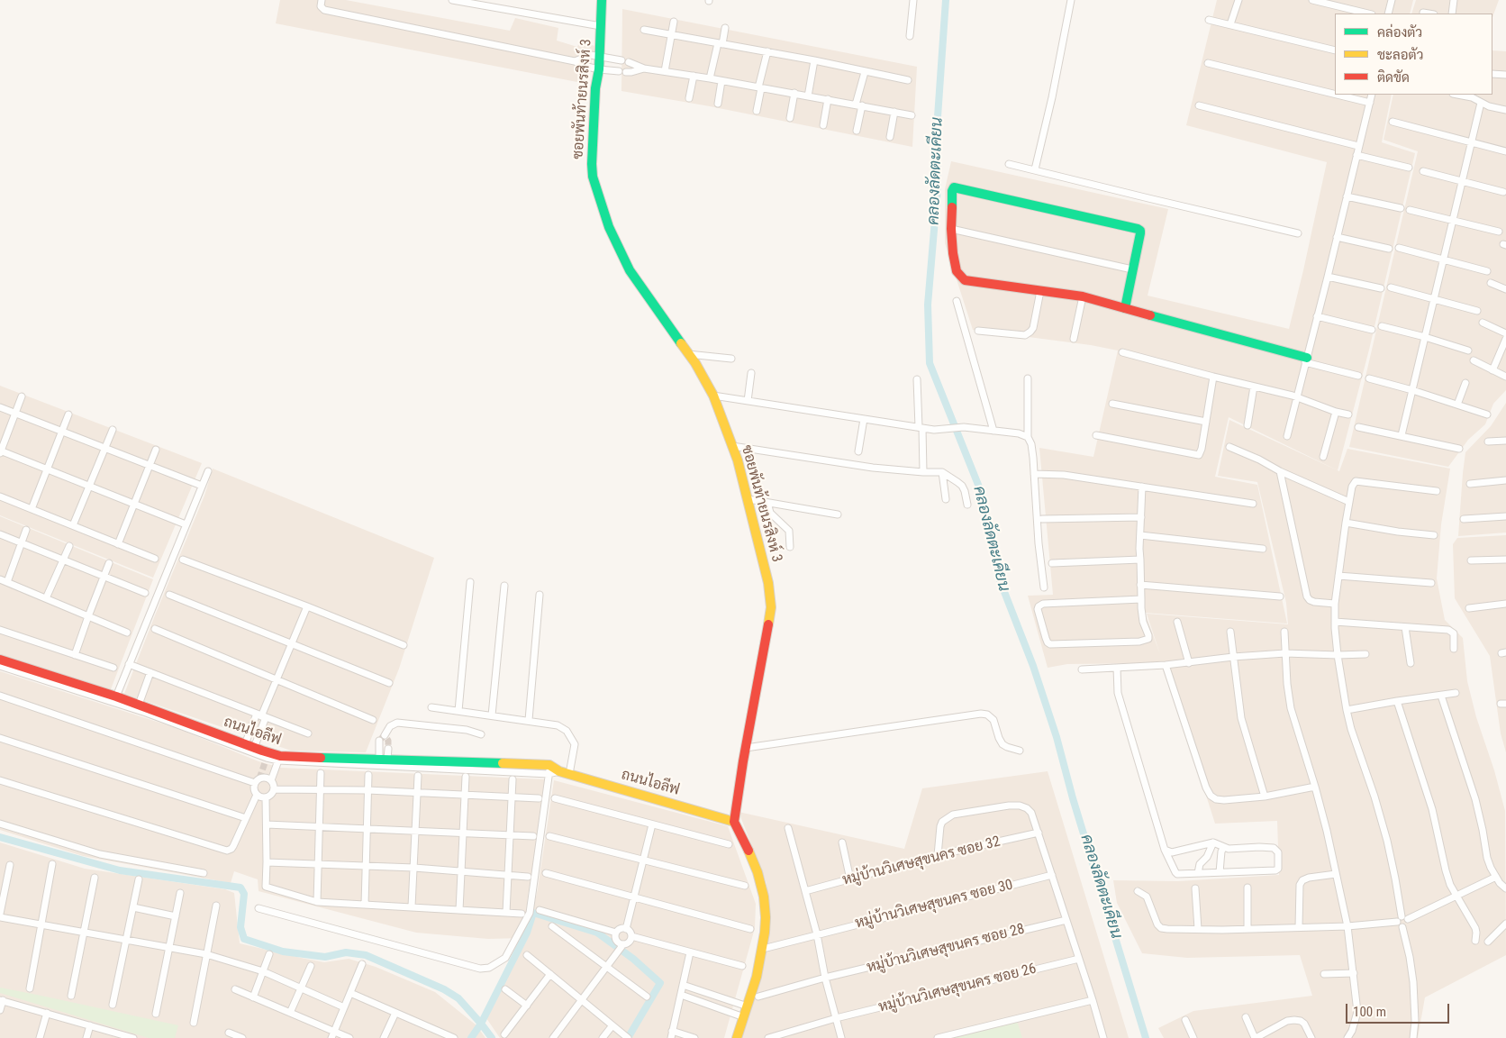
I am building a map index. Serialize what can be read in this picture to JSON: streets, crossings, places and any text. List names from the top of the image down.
{
  "streets": {
    "street": [
      "ซอยพันท้ายนรสิงห์ 3",
      "ถนนไอลีฟ",
      "หมู่บ้านวิเศษสุขนคร ซอย 32",
      "หมู่บ้านวิเศษสุขนคร ซอย 30",
      "หมู่บ้านวิเศษสุขนคร ซอย 28",
      "หมู่บ้านวิเศษสุขนคร ซอย 26"
    ]
  },
  "crossings": [
    ["ซอยพันท้ายนรสิงห์ 3", "ถนนไอลีฟ"]
  ],
  "water": ["คลองลัดตะเคียน"],
  "legend": ["คล่องตัว", "ชะลอตัว", "ติดขัด"],
  "scale_bar": "100 m"
}
